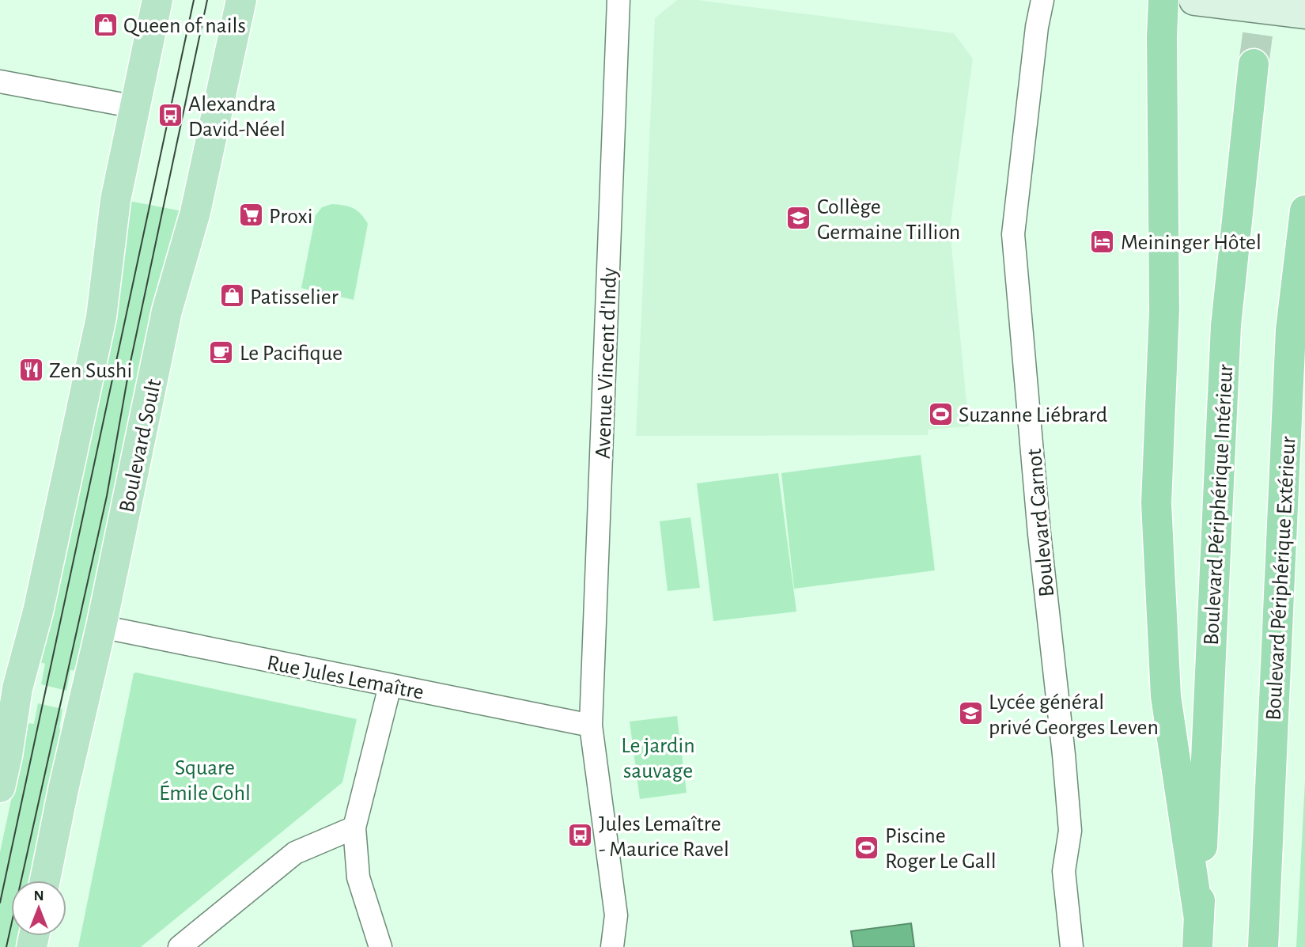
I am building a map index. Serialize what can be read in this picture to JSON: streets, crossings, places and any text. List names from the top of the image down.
{
  "streets": {
    "highway": ["Boulevard Périphérique Intérieur", "Boulevard Périphérique Extérieur"],
    "main road": ["Boulevard Soult"],
    "street": ["Avenue Vincent d'Indy", "Boulevard Carnot", "Rue Jules Lemaître"]
  },
  "crossings": [
    ["Avenue Vincent d'Indy", "Rue Jules Lemaître"],
    ["Boulevard Soult", "Rue Jules Lemaître"]
  ],
  "parks": ["Le jardin sauvage", "Square Émile Cohl"],
  "places": {
    "shop": ["Queen of nails", "Patisselier"],
    "bus stop": ["Alexandra David-Néel", "Jules Lemaître - Maurice Ravel"],
    "supermarket": ["Proxi"],
    "school or university": ["Collège Germaine Tillion", "Lycée général privé Georges Leven"],
    "hotel": ["Meininger Hôtel"],
    "cafe": ["Le Pacifique"],
    "restaurant": ["Zen Sushi"],
    "sports": ["Suzanne Liébrard", "Piscine Roger Le Gall"]
  },
  "north": "top"
}
